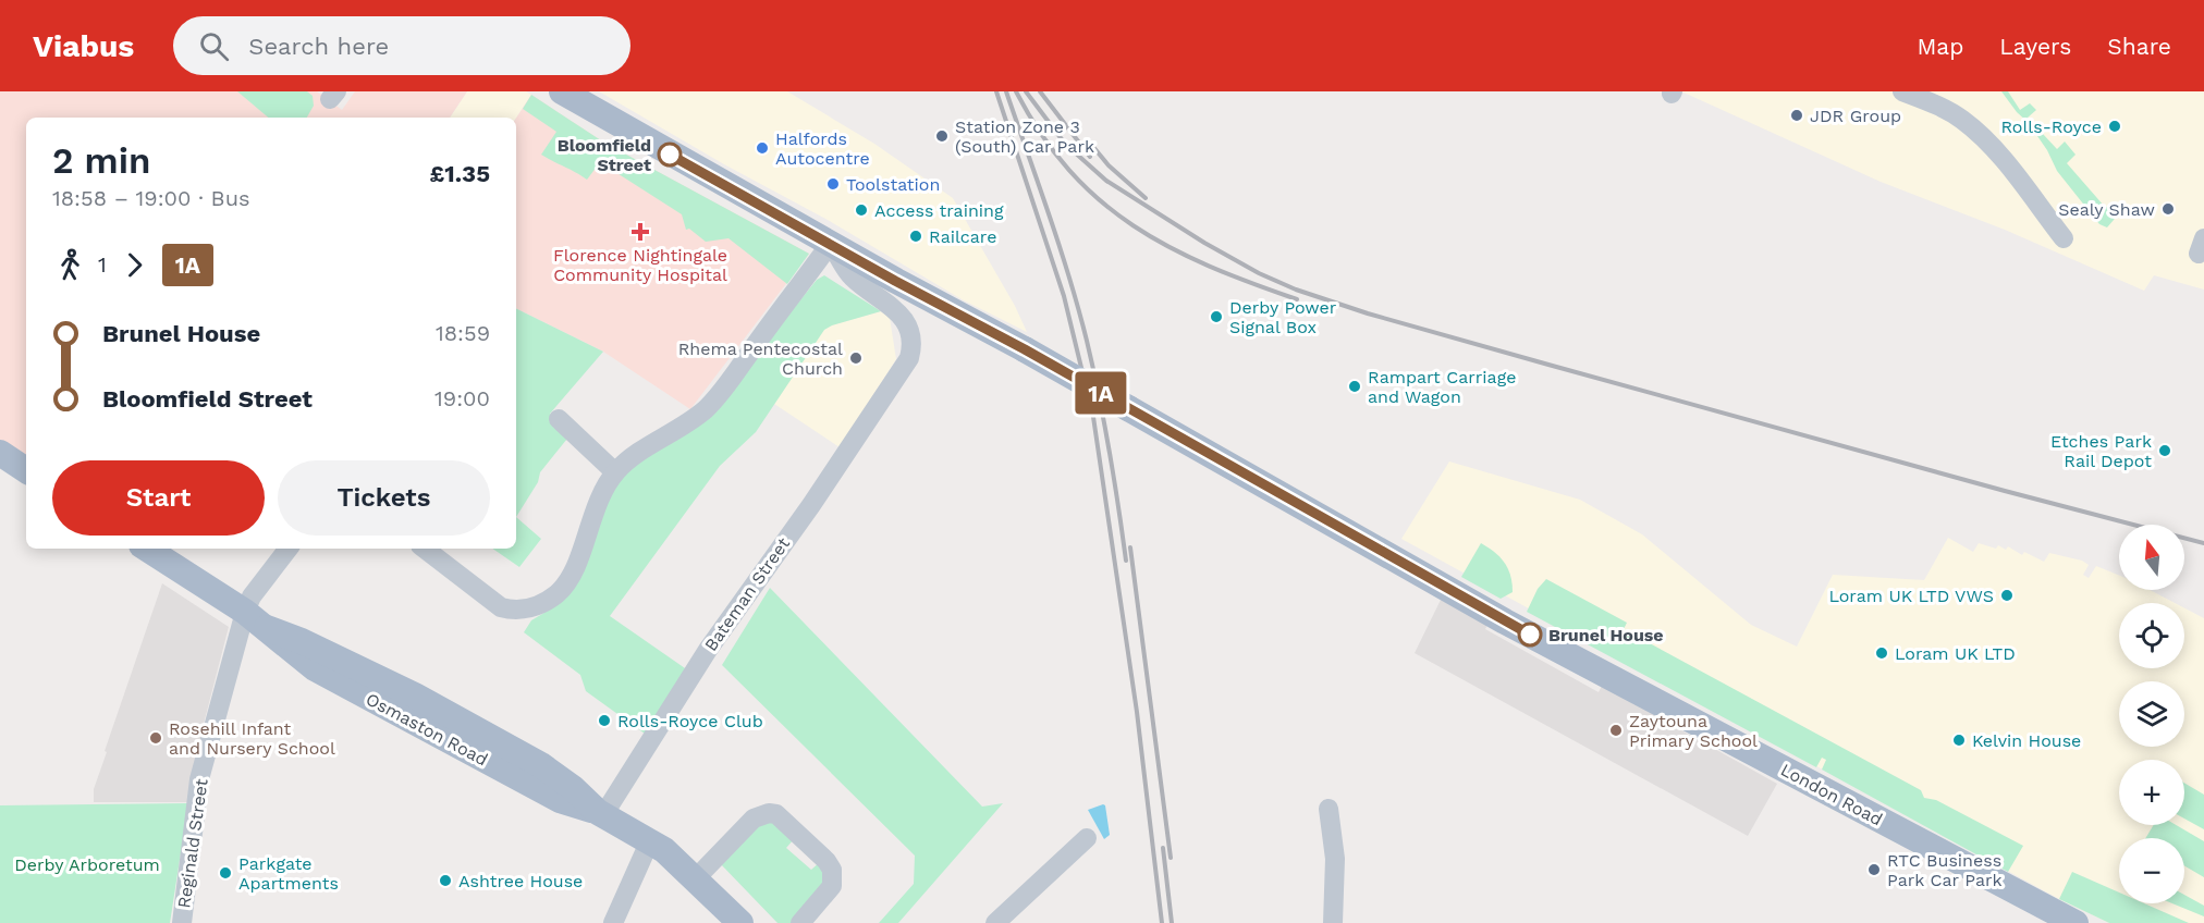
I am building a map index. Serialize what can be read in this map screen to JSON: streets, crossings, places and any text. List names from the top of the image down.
{
  "streets": {
    "main road": ["Osmaston Road", "London Road"],
    "street": ["Bateman Street", "Reginald Street"]
  },
  "crossings": [
    ["Bateman Street", "Osmaston Road"],
    ["Bateman Street", "London Road"],
    ["Osmaston Road", "Reginald Street"]
  ],
  "parks": ["Derby Arboretum"],
  "places": {
    "other": [
      "JDR Group",
      "Rolls-Royce",
      "Station Zone 3 (South) Car Park",
      "Halfords Autocentre",
      "Bloomfield Street",
      "Toolstation",
      "Sealy Shaw",
      "Access training",
      "Railcare",
      "Derby Power Signal Box",
      "Rhema Pentecostal Church",
      "Rampart Carriage and Wagon",
      "Etches Park Rail Depot",
      "Loram UK LTD VWS",
      "Brunel House",
      "Loram UK LTD",
      "Rolls-Royce Club",
      "Zaytouna Primary School",
      "Rosehill Infant and Nursery School",
      "Kelvin House",
      "RTC Business Park Car Park",
      "Parkgate Apartments",
      "Ashtree House"
    ],
    "health": ["Florence Nightingale Community Hospital"]
  },
  "lines": ["bus line 1A"],
  "north": "top",
  "page": {
    "header": "Viabus",
    "search": "Search here",
    "nav": ["Map", "Layers", "Share"],
    "on_map": "1A",
    "heading": ["2 min", "18:58 – 19:00 · Bus", "£1.35"],
    "legs": ["1", "1A"],
    "list": [
      {
        "name": "Brunel House",
        "value": "18:59"
      },
      {
        "name": "Bloomfield Street",
        "value": "19:00"
      }
    ],
    "buttons": ["Start", "Tickets"],
    "map_buttons": ["+", "−"]
  }
}
